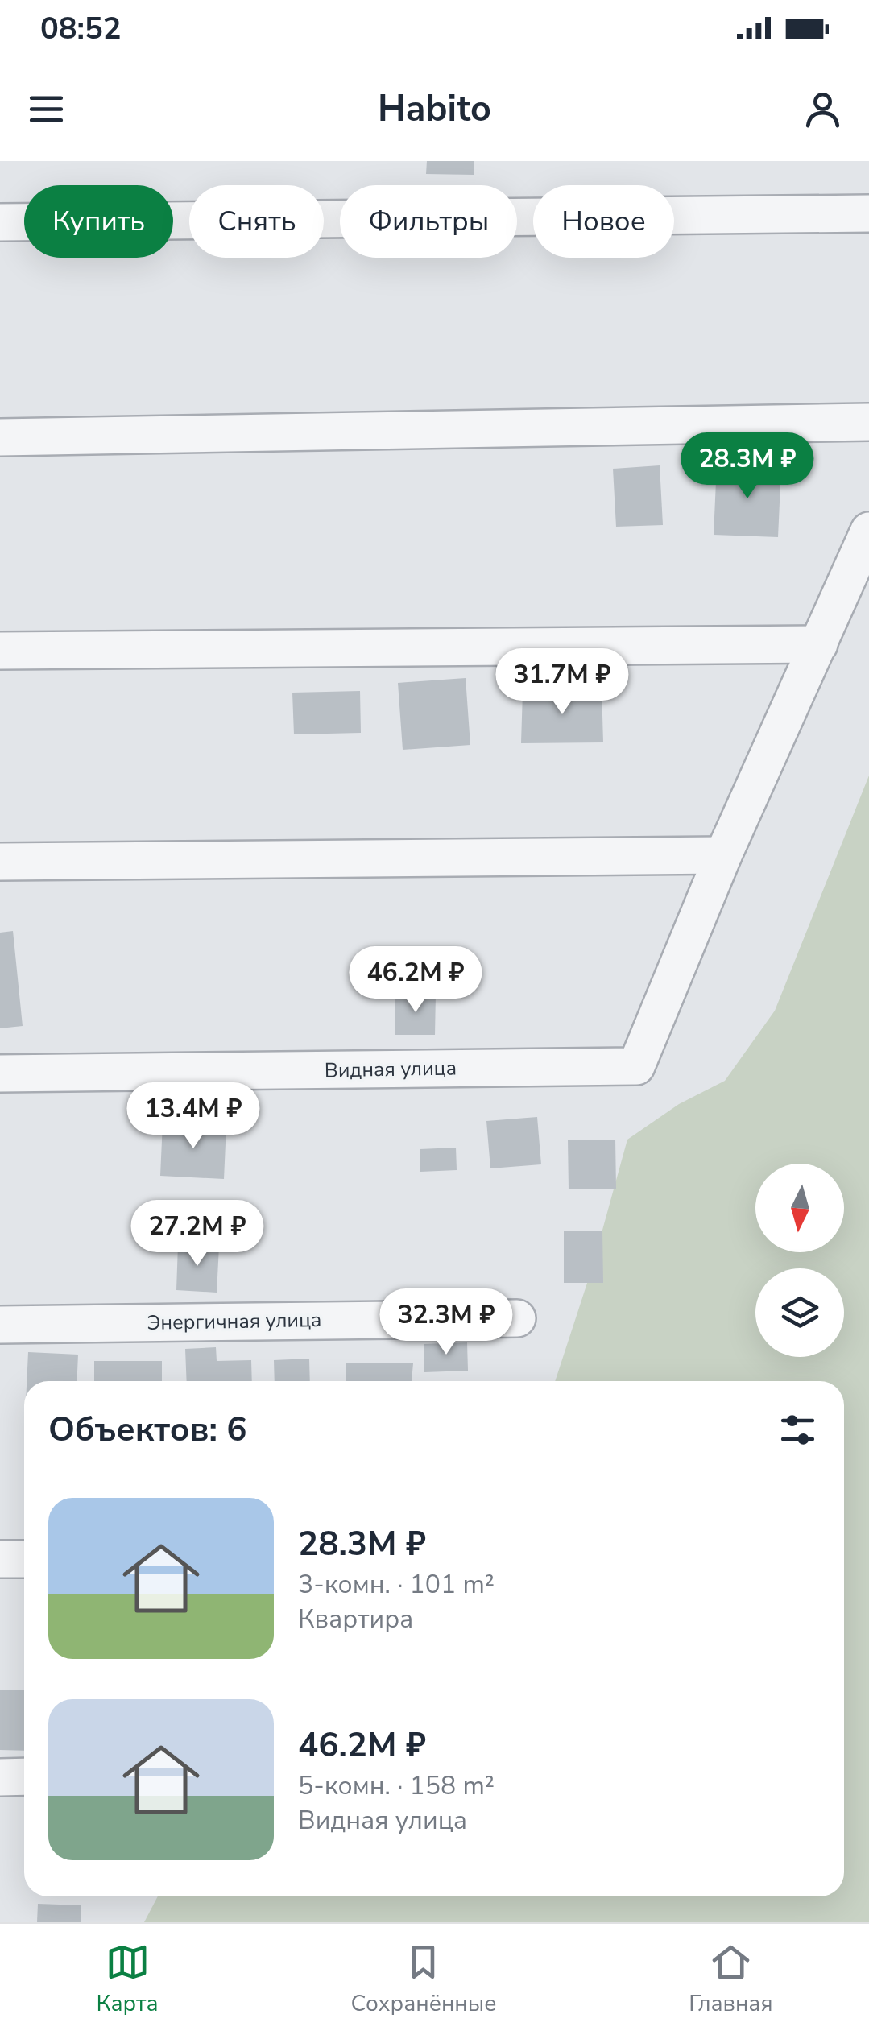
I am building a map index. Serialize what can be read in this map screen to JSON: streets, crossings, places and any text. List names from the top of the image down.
{
  "streets": {
    "street": ["Видная улица", "Энергичная улица"]
  },
  "north": "bottom",
  "page": {
    "status": "08:52",
    "header": "Habito",
    "chip": [
      "Купить",
      "Снять",
      "Фильтры",
      "Новое"
    ],
    "price": [
      "28.3M ₽",
      "31.7M ₽",
      "46.2M ₽",
      "13.4M ₽",
      "27.2M ₽",
      "32.3M ₽"
    ],
    "heading": "Объектов: 6",
    "list": [
      {
        "name": "28.3M ₽",
        "note": "3-комн. · 101 m² · Квартира"
      },
      {
        "name": "46.2M ₽",
        "note": "5-комн. · 158 m² · Видная улица"
      }
    ],
    "tabs": ["Карта", "Сохранённые", "Главная"]
  }
}
